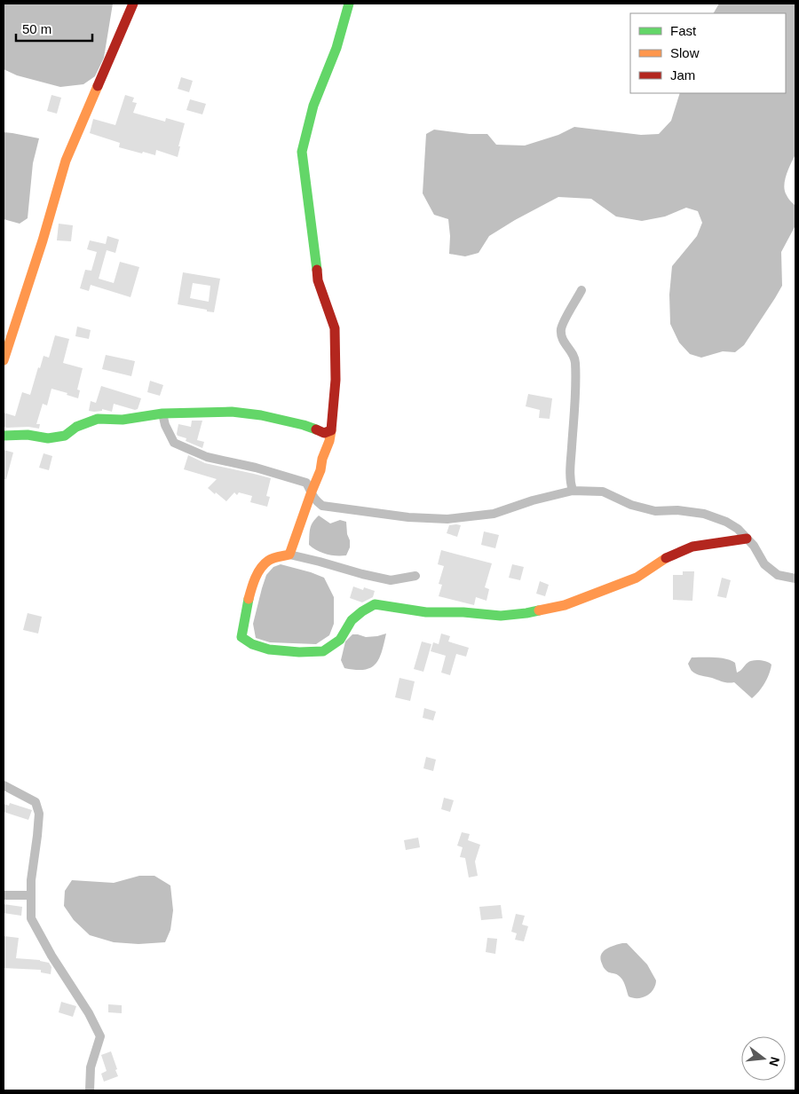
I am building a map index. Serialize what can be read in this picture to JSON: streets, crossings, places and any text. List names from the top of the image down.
{
  "legend": ["Fast", "Slow", "Jam"],
  "scale_bar": "50 m",
  "north": "right"
}
